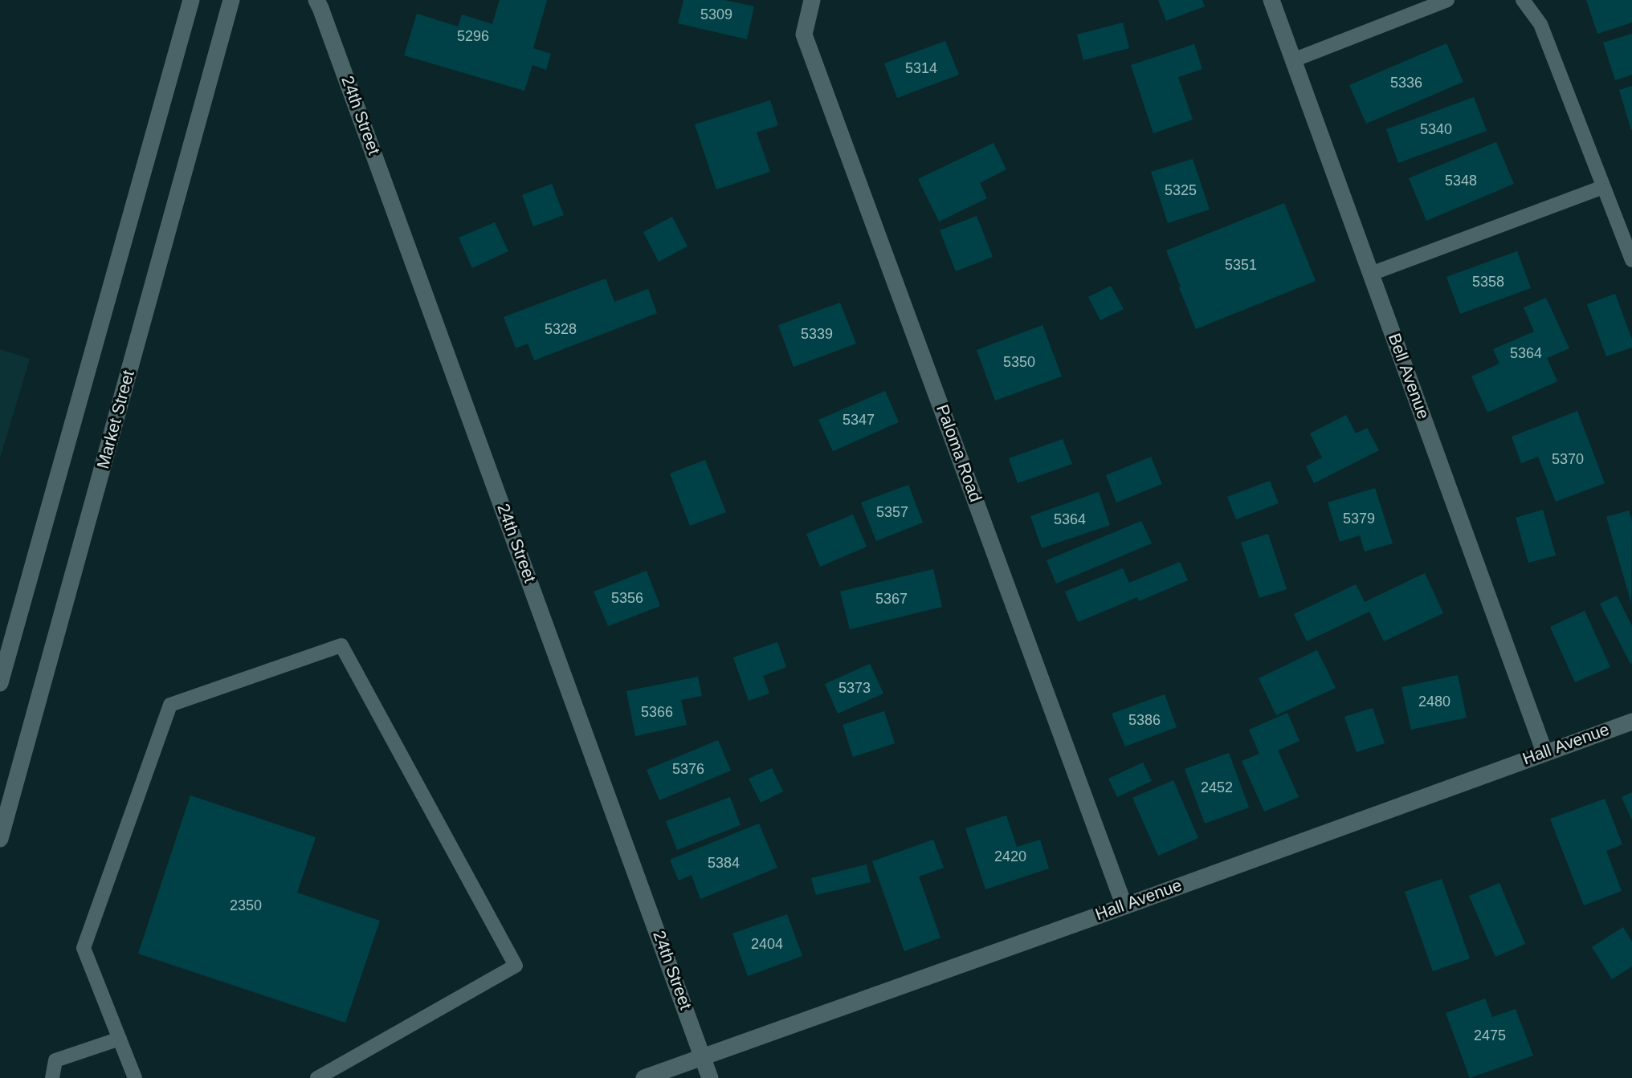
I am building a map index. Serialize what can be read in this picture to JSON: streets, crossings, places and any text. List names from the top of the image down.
{
  "streets": {
    "street": [
      "24th Street",
      "Bell Avenue",
      "Market Street",
      "Paloma Road",
      "Hall Avenue"
    ]
  },
  "crossings": [
    ["24th Street", "Hall Avenue"],
    ["Bell Avenue", "Hall Avenue"],
    ["Paloma Road", "Hall Avenue"]
  ],
  "house_numbers": [
    "5309",
    "5296",
    "5314",
    "5336",
    "5340",
    "5348",
    "5325",
    "5351",
    "5358",
    "5328",
    "5339",
    "5364",
    "5350",
    "5347",
    "5370",
    "5357",
    "5379",
    "5364",
    "5356",
    "5367",
    "5373",
    "2480",
    "5366",
    "5386",
    "5376",
    "2452",
    "2420",
    "5384",
    "2350",
    "2404",
    "2475"
  ]
}
